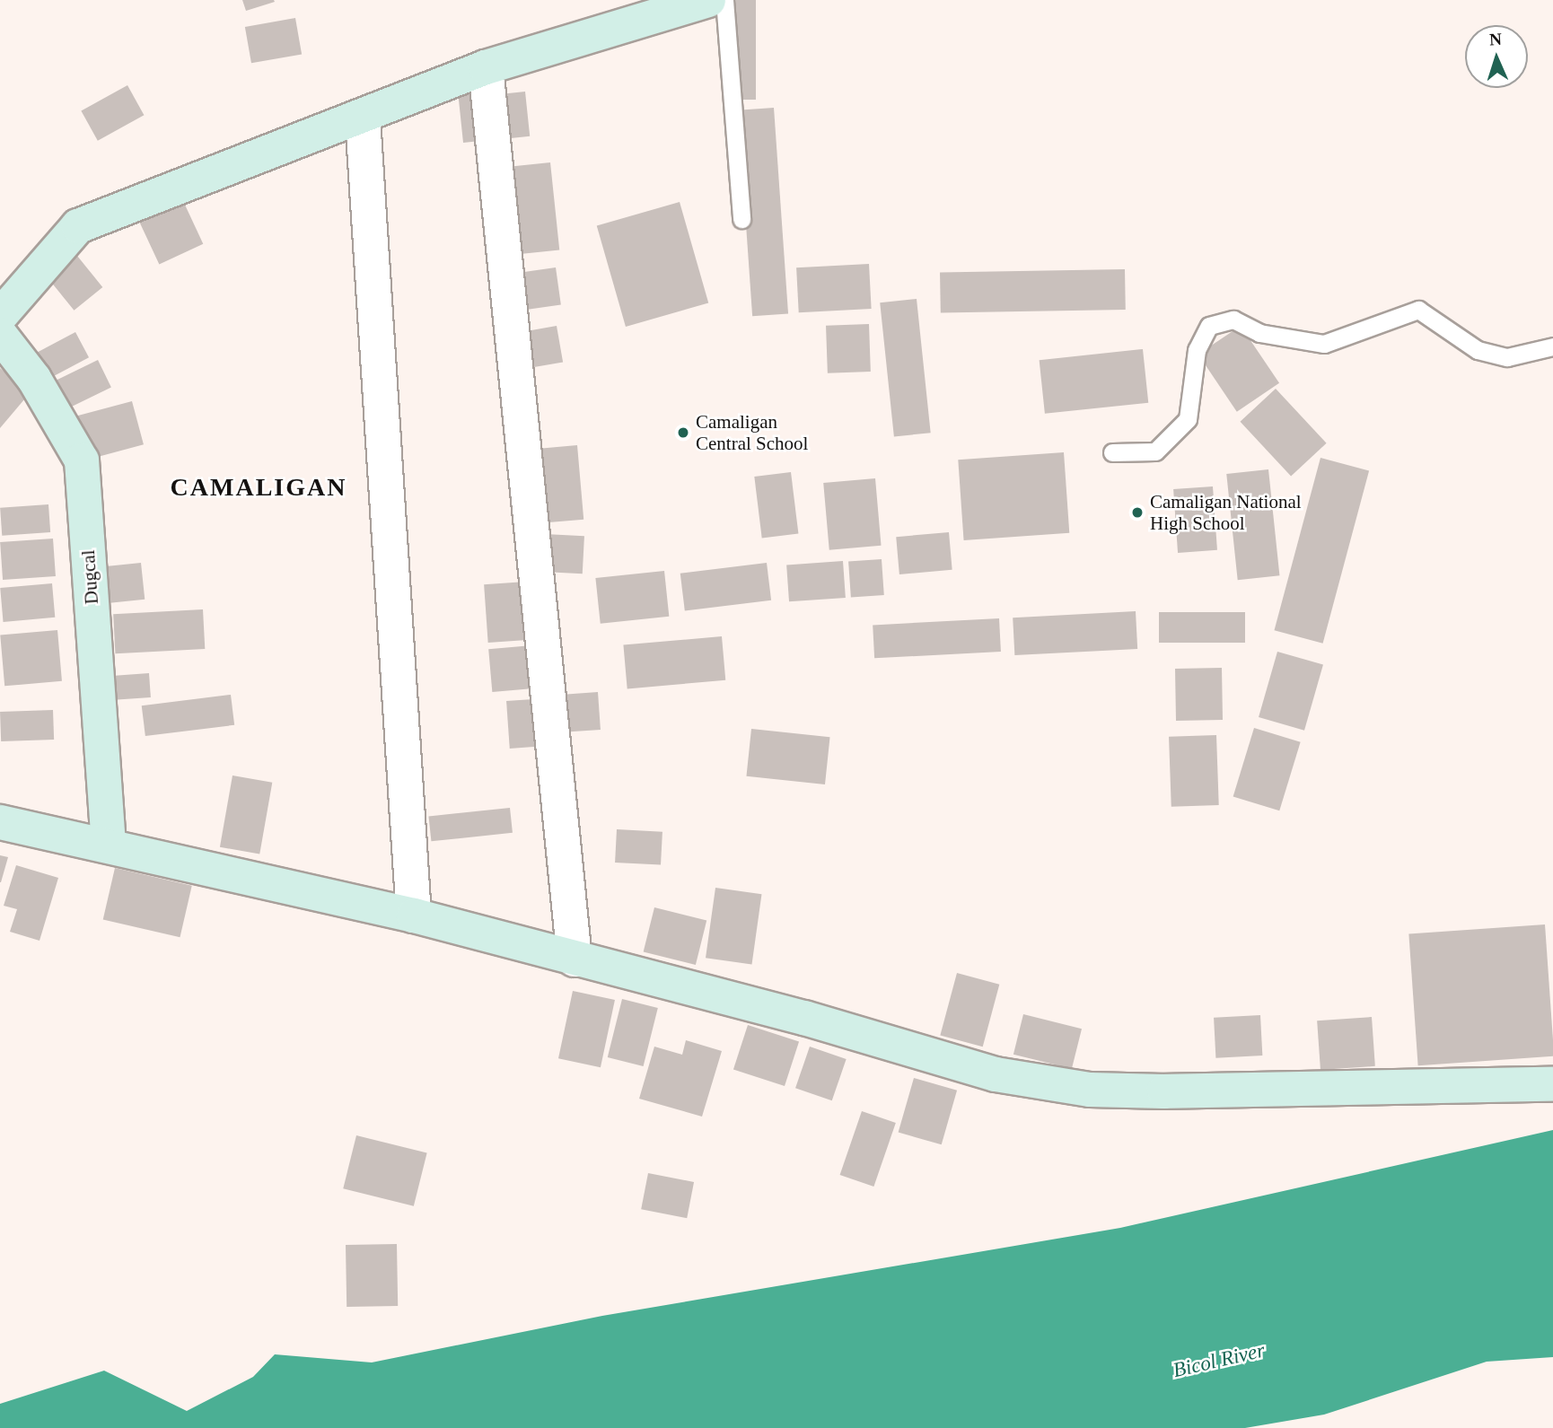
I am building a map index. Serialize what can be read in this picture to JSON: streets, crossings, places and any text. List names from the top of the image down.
{
  "streets": {
    "street": ["Dugcal"]
  },
  "districts": ["CAMALIGAN"],
  "water": ["Bicol River"],
  "places": ["Camaligan Central School", "Camaligan National High School"],
  "north": "top"
}
